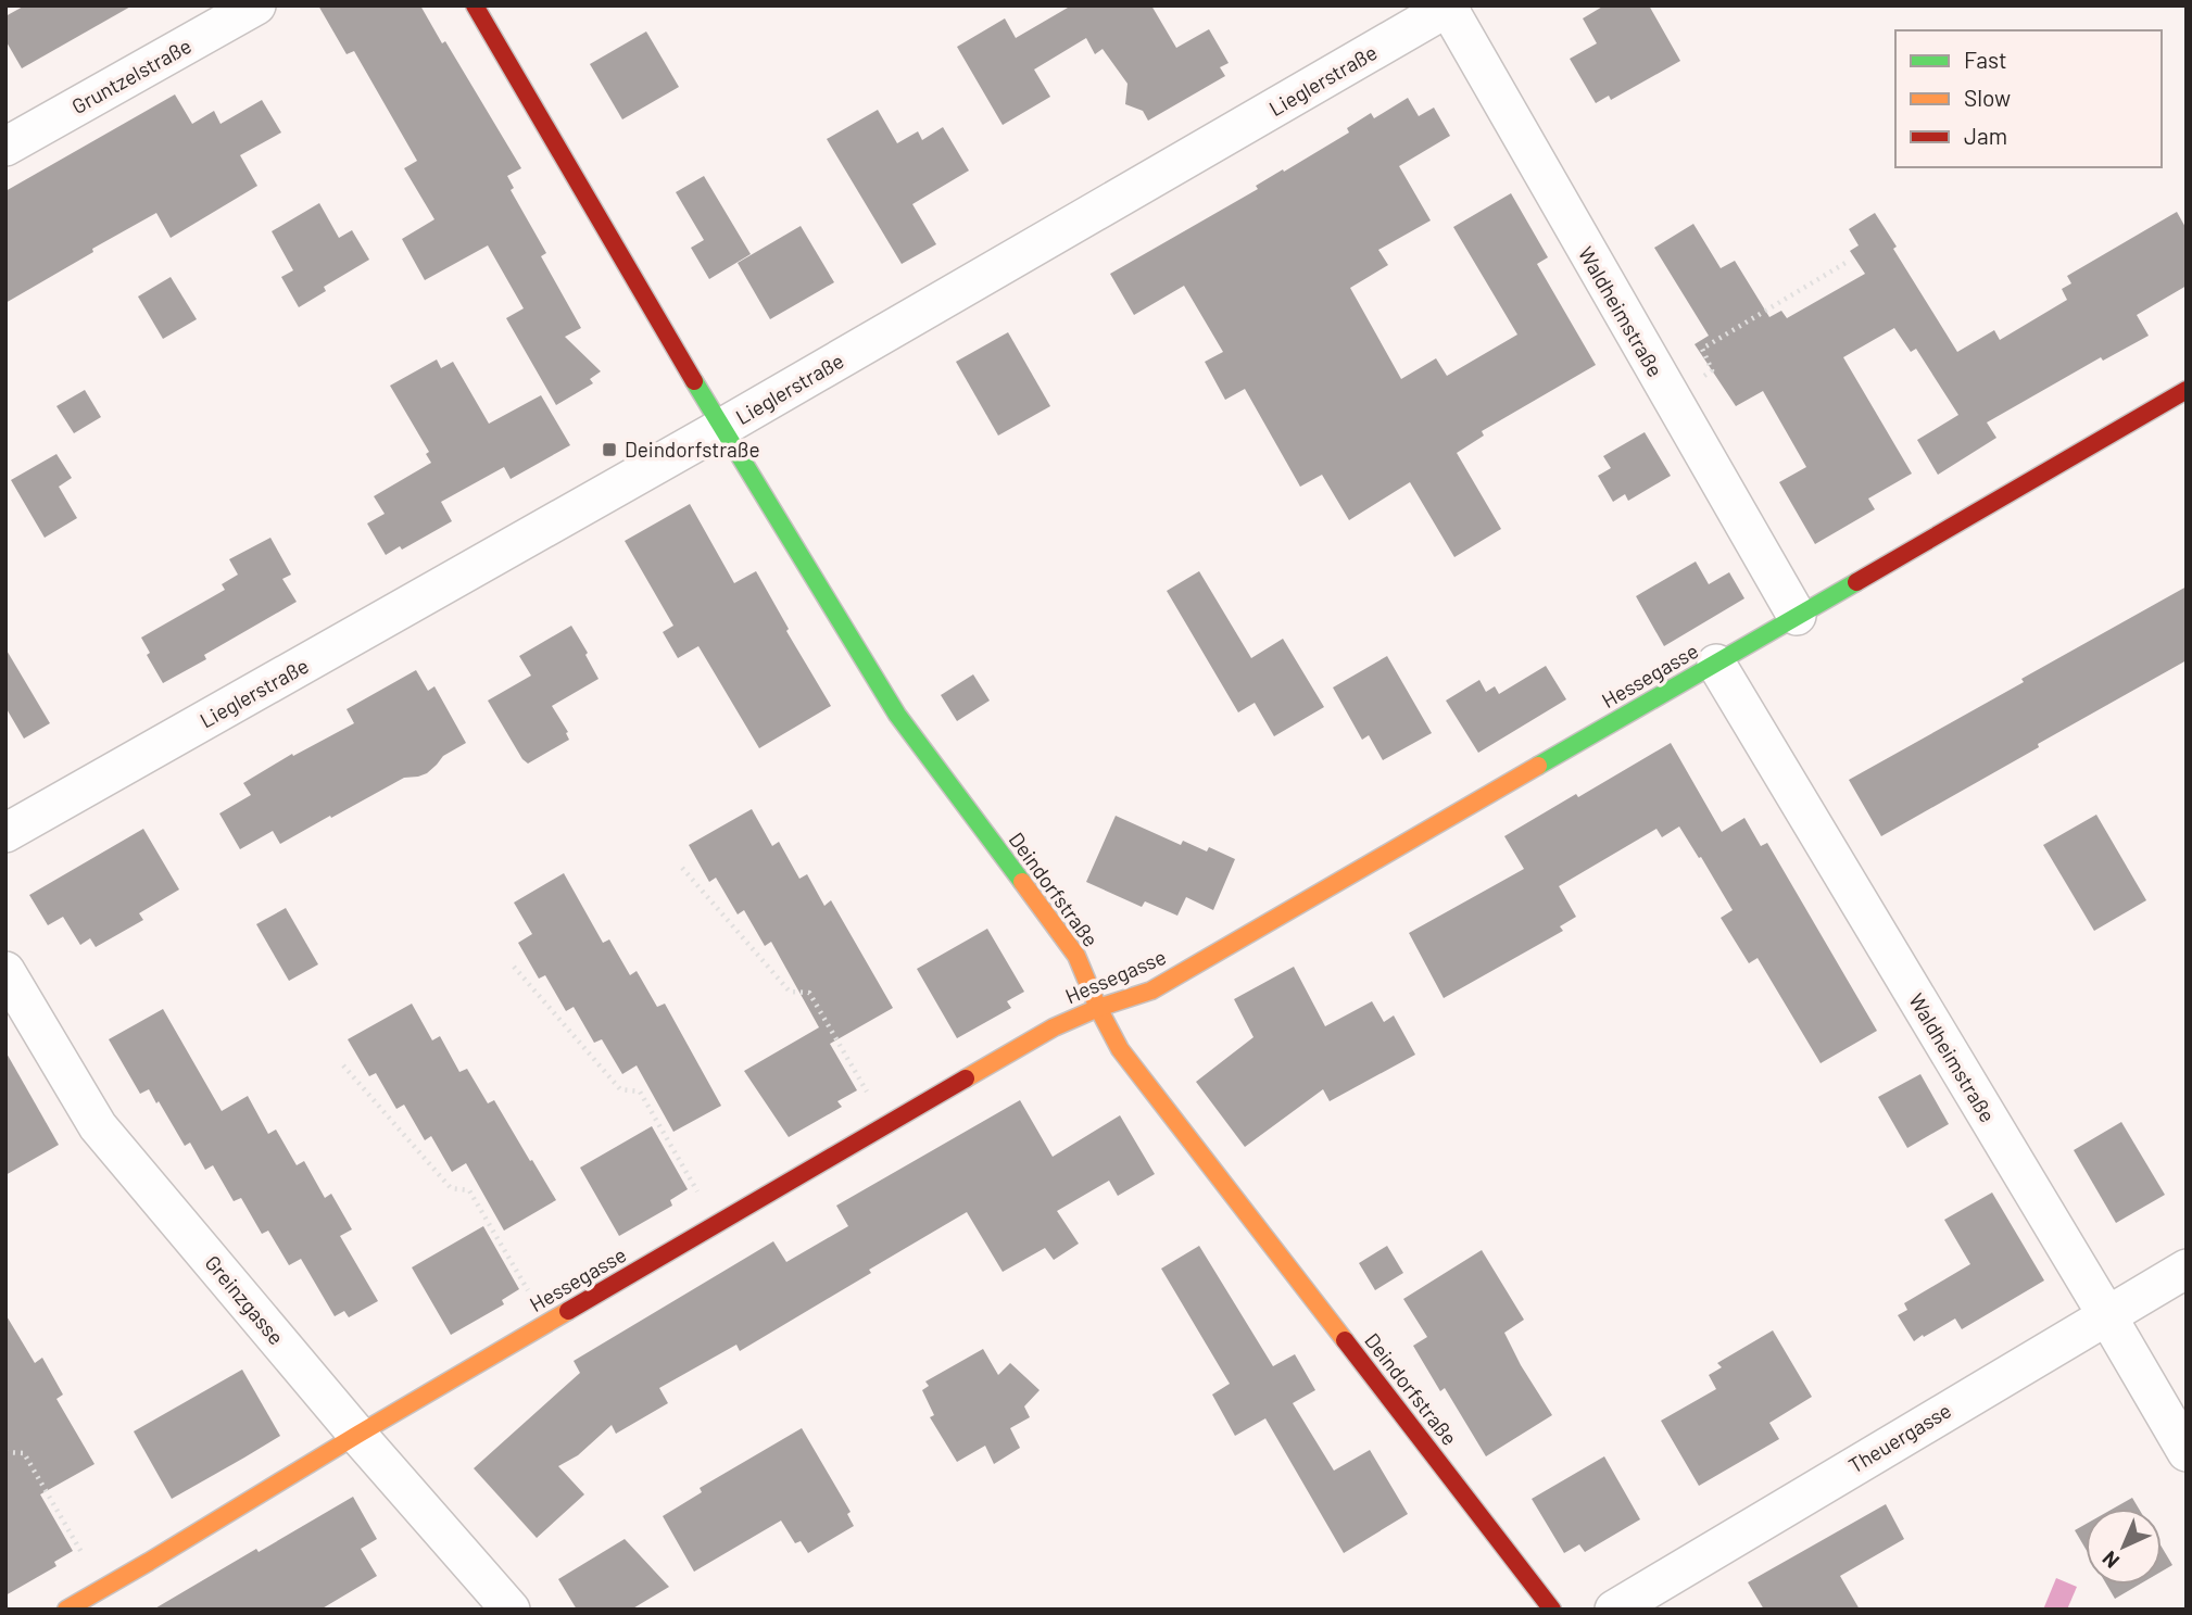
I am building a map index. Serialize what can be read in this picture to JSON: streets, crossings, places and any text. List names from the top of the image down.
{
  "streets": {
    "street": [
      "Gruntzelstraße",
      "Lieglerstraße",
      "Waldheimstraße",
      "Hessegasse",
      "Deindorfstraße",
      "Greinzgasse",
      "Theuergasse"
    ]
  },
  "crossings": [
    ["Lieglerstraße", "Waldheimstraße"],
    ["Lieglerstraße", "Deindorfstraße"],
    ["Waldheimstraße", "Hessegasse"],
    ["Waldheimstraße", "Theuergasse"],
    ["Hessegasse", "Deindorfstraße"],
    ["Hessegasse", "Greinzgasse"]
  ],
  "places": {
    "transit": ["Deindorfstraße"]
  },
  "legend": ["Fast", "Slow", "Jam"],
  "north": "bottom left"
}
